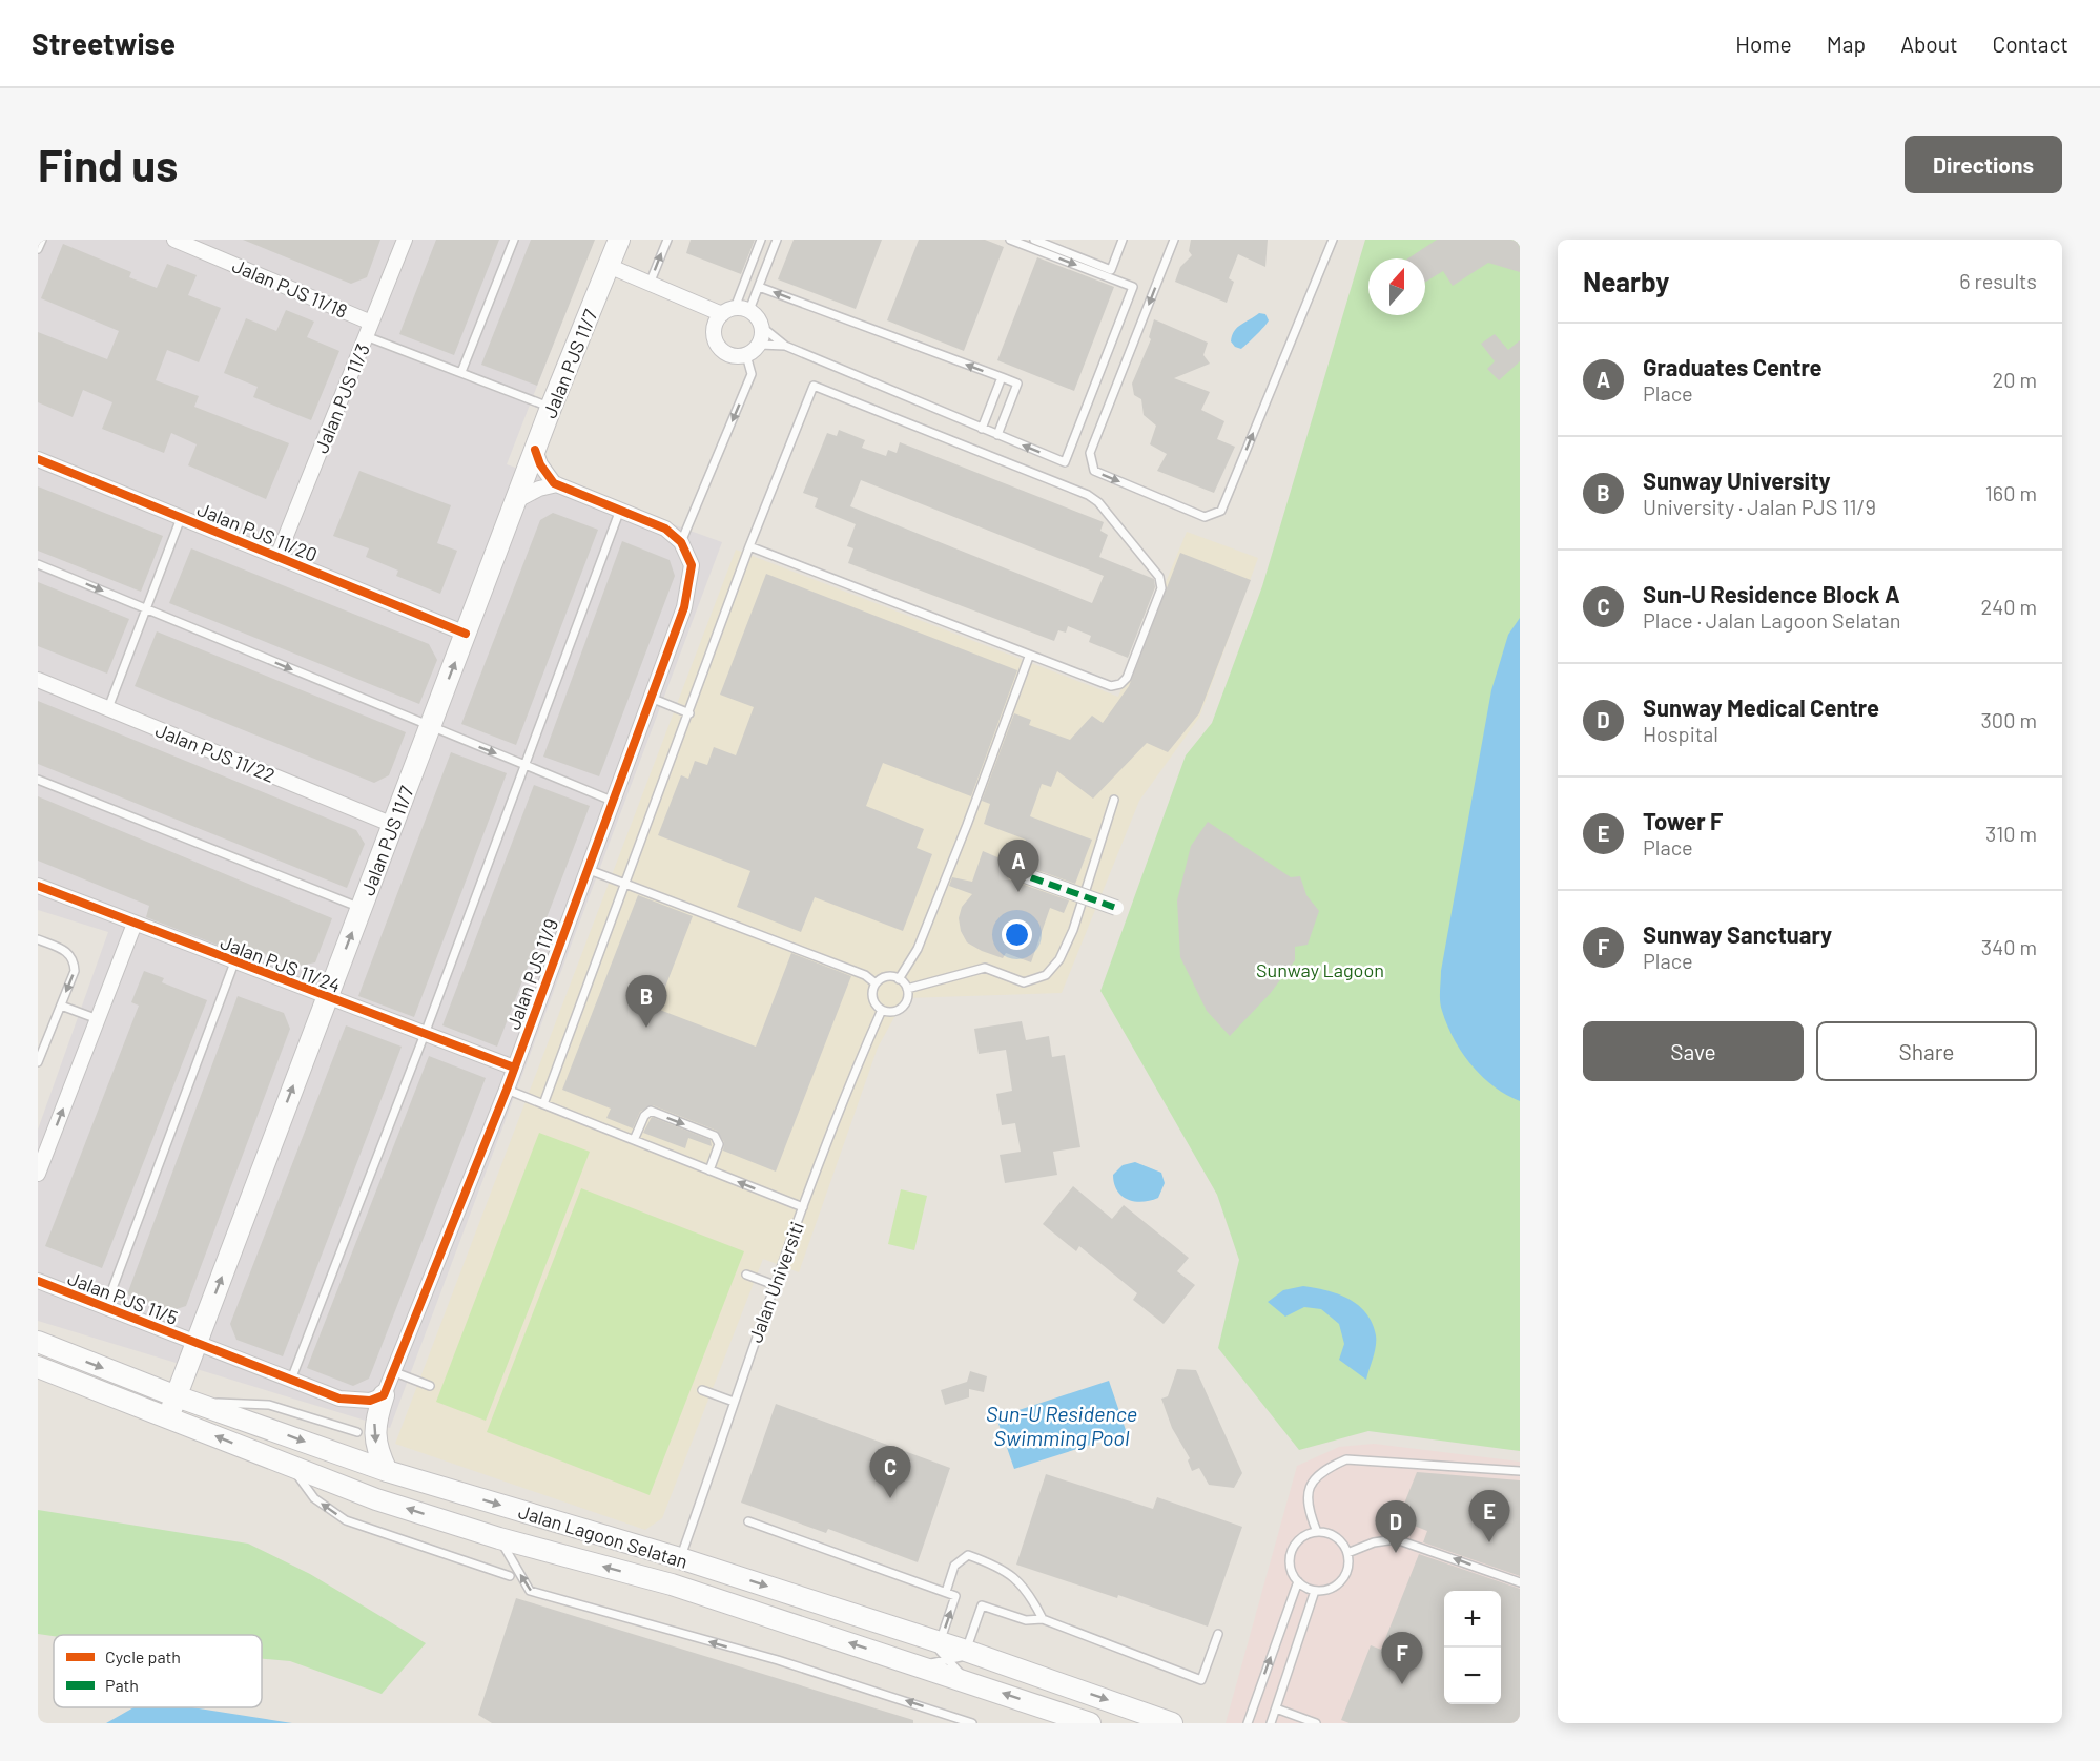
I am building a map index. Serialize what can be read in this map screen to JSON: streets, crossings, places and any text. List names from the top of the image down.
{
  "streets": {
    "main road": ["Jalan PJS 11/7", "Jalan Lagoon Selatan"],
    "street": [
      "Jalan PJS 11/18",
      "Jalan PJS 11/3",
      "Jalan PJS 11/20",
      "Jalan PJS 11/22",
      "Jalan PJS 11/24",
      "Jalan PJS 11/9",
      "Jalan PJS 11/5"
    ],
    "lane": ["Jalan Universiti"]
  },
  "crossings": [
    ["Jalan PJS 11/18", "Jalan PJS 11/3"],
    ["Jalan PJS 11/7", "Jalan PJS 11/20"],
    ["Jalan PJS 11/7", "Jalan PJS 11/22"],
    ["Jalan PJS 11/7", "Jalan PJS 11/24"],
    ["Jalan PJS 11/7", "Jalan PJS 11/5"],
    ["Jalan PJS 11/7", "Jalan Lagoon Selatan"],
    ["Jalan PJS 11/3", "Jalan PJS 11/20"],
    ["Jalan PJS 11/24", "Jalan PJS 11/9"],
    ["Jalan Universiti", "Jalan Lagoon Selatan"]
  ],
  "one_way": ["Jalan PJS 11/7"],
  "water": ["Sun-U Residence Swimming Pool"],
  "parks": ["Sunway Lagoon"],
  "legend": ["Cycle path", "Path"],
  "north": "top",
  "page": {
    "header": "Streetwise",
    "nav": [
      "Home",
      "Map",
      "About",
      "Contact"
    ],
    "buttons": [
      "Directions",
      ["Save", "Share"]
    ],
    "title": "Find us",
    "heading": ["Nearby", "6 results"],
    "list": [
      {
        "mark": "A",
        "name": "Graduates Centre",
        "note": "Place",
        "value": "20 m"
      },
      {
        "mark": "B",
        "name": "Sunway University",
        "note": "University · Jalan PJS 11/9",
        "value": "160 m"
      },
      {
        "mark": "C",
        "name": "Sun-U Residence Block A",
        "note": "Place · Jalan Lagoon Selatan",
        "value": "240 m"
      },
      {
        "mark": "D",
        "name": "Sunway Medical Centre",
        "note": "Hospital",
        "value": "300 m"
      },
      {
        "mark": "E",
        "name": "Tower F",
        "note": "Place",
        "value": "310 m"
      },
      {
        "mark": "F",
        "name": "Sunway Sanctuary",
        "note": "Place",
        "value": "340 m"
      }
    ],
    "pins": [
      "A",
      "B",
      "C",
      "E",
      "D",
      "F"
    ],
    "map_buttons": ["+", "−"]
  }
}
